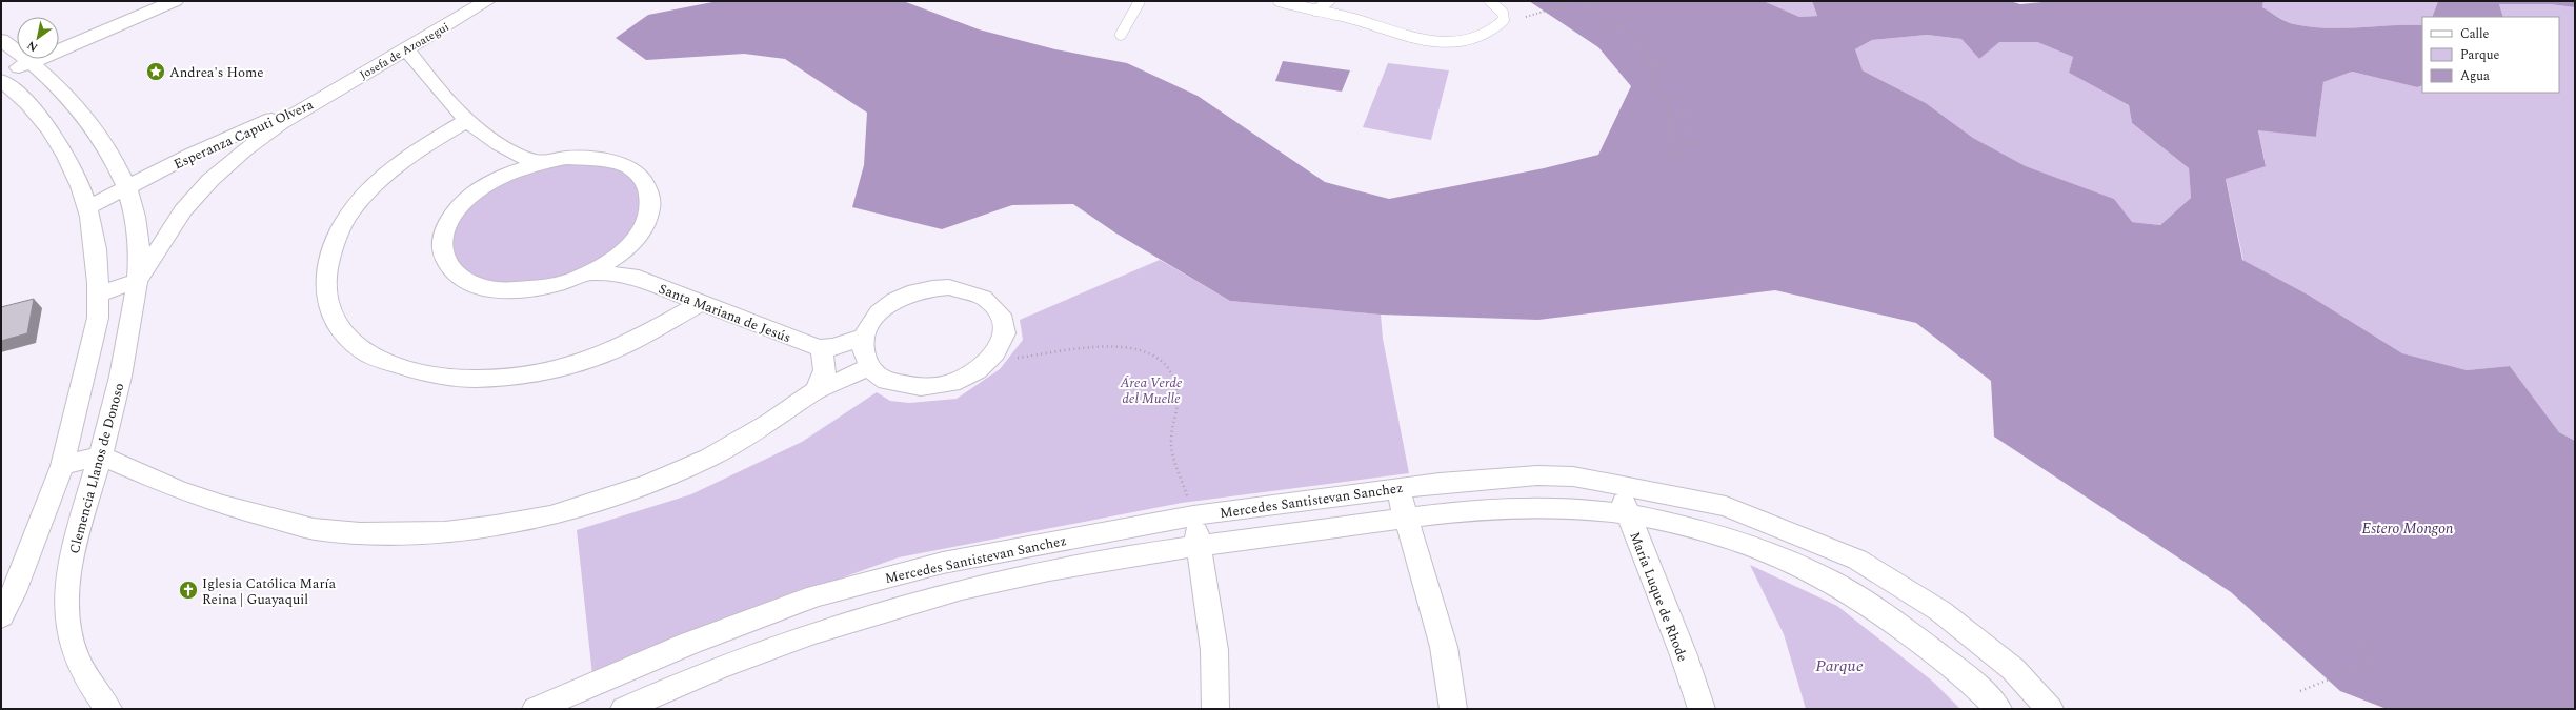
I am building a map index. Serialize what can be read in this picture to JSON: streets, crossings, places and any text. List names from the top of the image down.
{
  "streets": {
    "street": [
      "Josefa de Azoategui",
      "Esperanza Caputi Olvera",
      "Santa Mariana de Jesús",
      "Clemencia Llanos de Donoso",
      "Mercedes Santistevan Sanchez",
      "María Luque de Rhode"
    ]
  },
  "crossings": [
    ["Josefa de Azoategui", "Esperanza Caputi Olvera"],
    ["Esperanza Caputi Olvera", "Clemencia Llanos de Donoso"],
    ["Mercedes Santistevan Sanchez", "María Luque de Rhode"]
  ],
  "water": ["Estero Mongon"],
  "parks": ["Área Verde del Muelle", "Parque"],
  "places": {
    "place": ["Andrea's Home"],
    "church": ["Iglesia Católica María Reina | Guayaquil"]
  },
  "legend": ["Calle", "Parque", "Agua"],
  "north": "bottom left"
}
